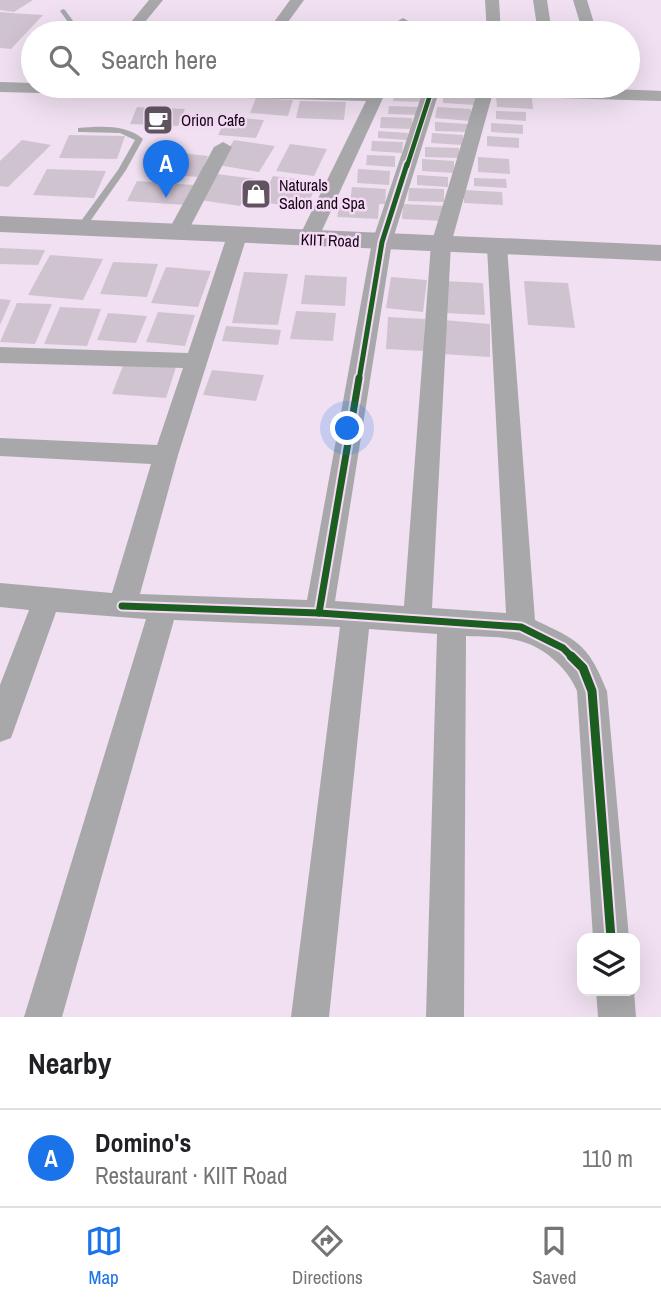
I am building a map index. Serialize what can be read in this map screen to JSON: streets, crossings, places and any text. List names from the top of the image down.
{
  "streets": {
    "main road": ["KIIT Road"]
  },
  "places": {
    "cafe": ["Orion Cafe"],
    "shop": ["Naturals Salon and Spa"]
  },
  "page": {
    "search": "Search here",
    "pins": "A",
    "heading": "Nearby",
    "list": [
      {
        "mark": "A",
        "name": "Domino's",
        "note": "Restaurant · KIIT Road",
        "value": "110 m"
      }
    ],
    "nav": ["Map", "Directions", "Saved"]
  }
}
